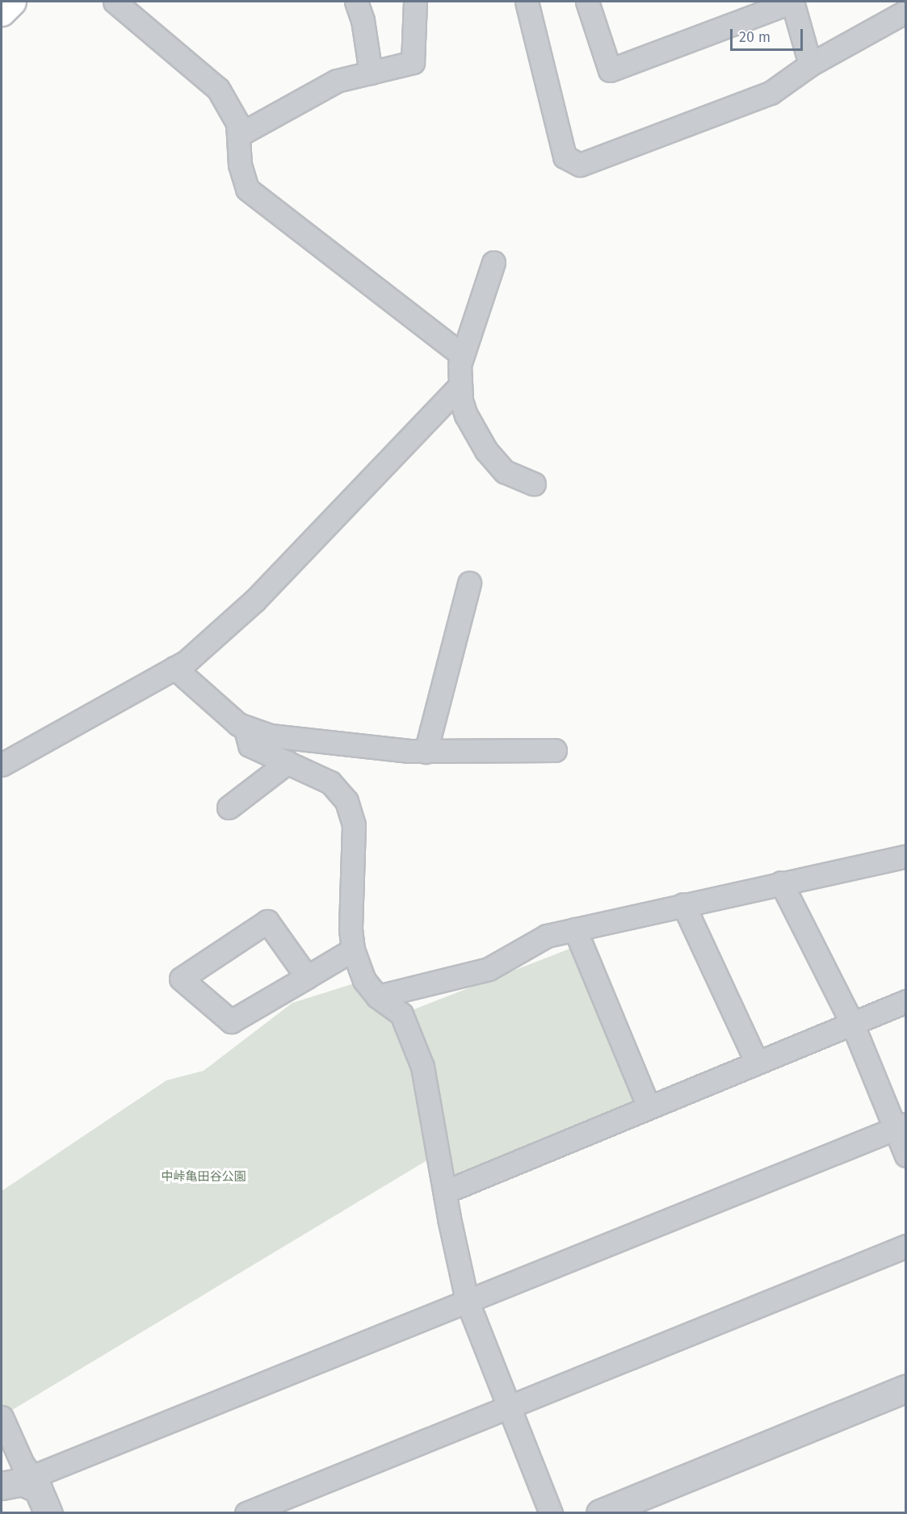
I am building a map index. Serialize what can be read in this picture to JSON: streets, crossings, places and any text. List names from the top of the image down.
{
  "parks": ["中峠亀田谷公園"],
  "scale_bar": "20 m"
}
